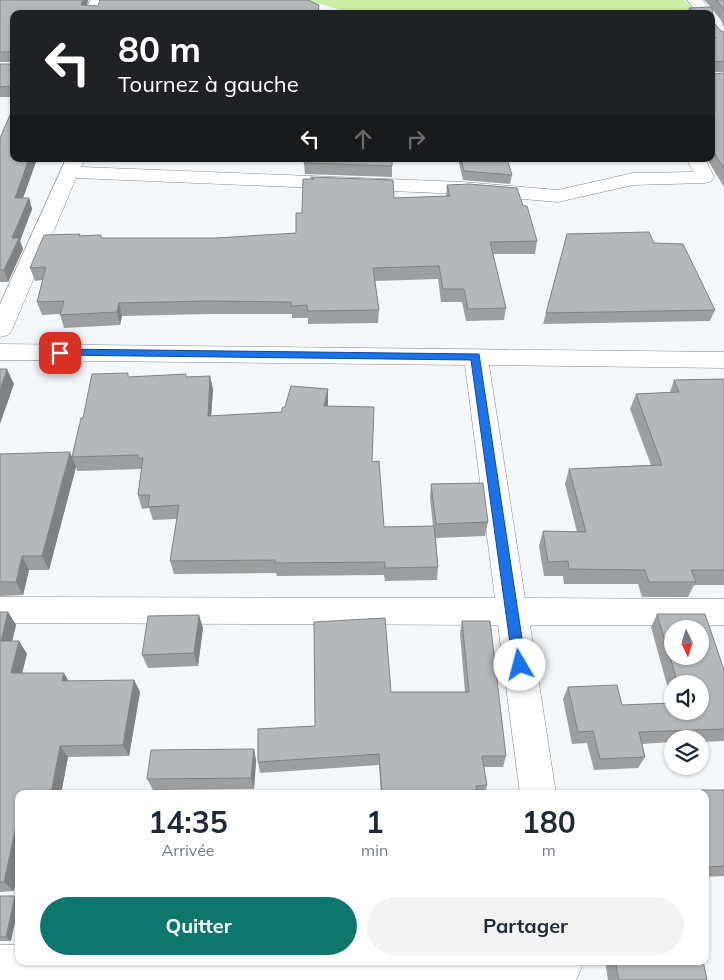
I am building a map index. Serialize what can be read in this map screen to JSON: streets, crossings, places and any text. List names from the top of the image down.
{
  "north": "bottom",
  "page": {
    "turn": ["80 m", "Tournez à gauche"],
    "eta": [
      "14:35",
      "Arrivée",
      "1",
      "min",
      "180",
      "m"
    ],
    "buttons": ["Quitter", "Partager"]
  }
}
